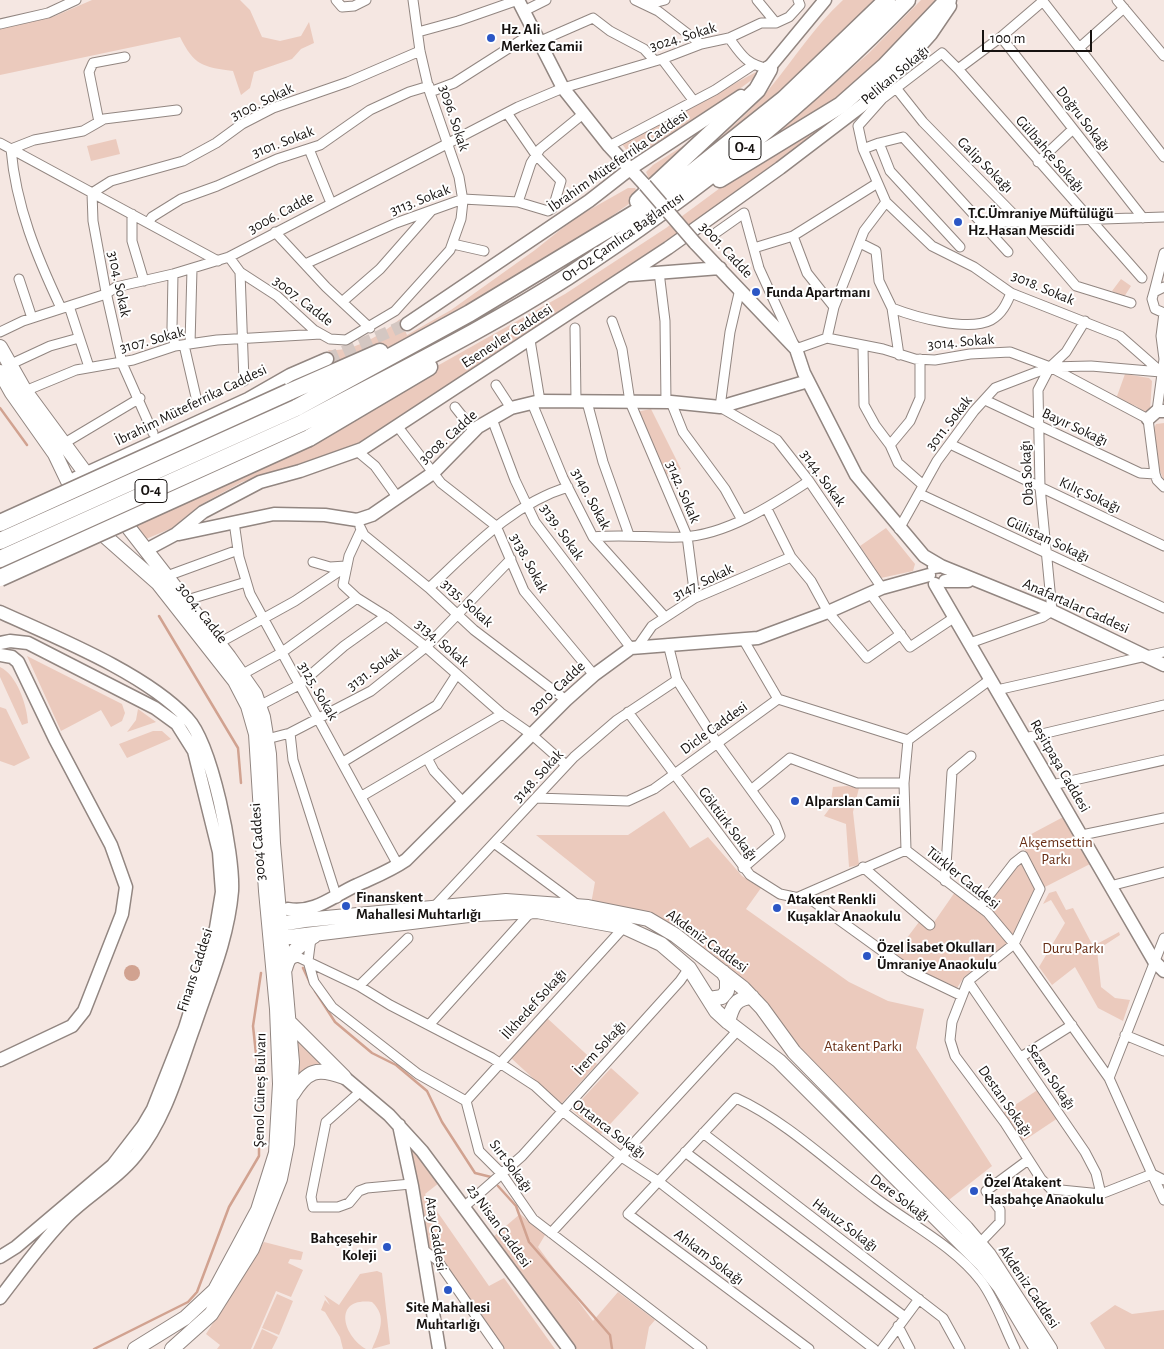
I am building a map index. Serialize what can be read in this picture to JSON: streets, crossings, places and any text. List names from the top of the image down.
{
  "streets": {
    "highway": ["O-4", "O1-O2 Çamlıca Bağlantısı"],
    "main road": [
      "Esenevler Caddesi",
      "3004. Cadde",
      "3004 Caddesi",
      "Akdeniz Caddesi",
      "Şenol Güneş Bulvarı"
    ],
    "street": [
      "3024. Sokak",
      "Pelikan Sokağı",
      "3100. Sokak",
      "3096. Sokak",
      "Doğru Sokağı",
      "3101. Sokak",
      "Gülbahçe Sokağı",
      "İbrahim Müteferrika Caddesi",
      "Galip Sokağı",
      "3113. Sokak",
      "3006. Cadde",
      "3001. Cadde",
      "3104. Sokak",
      "3018. Sokak",
      "3007. Cadde",
      "3107. Sokak",
      "3014. Sokak",
      "3011. Sokak",
      "Bayır Sokağı",
      "3008. Cadde",
      "Oba Sokağı",
      "3144. Sokak",
      "3142. Sokak",
      "Kılıç Sokağı",
      "3140. Sokak",
      "3139. Sokak",
      "Gülistan Sokağı",
      "3138. Sokak",
      "3147. Sokak",
      "3135. Sokak",
      "Anafartalar Caddesi",
      "3134. Sokak",
      "3131. Sokak",
      "3010. Cadde",
      "3125. Sokak",
      "Dicle Caddesi",
      "Reşitpaşa Caddesi",
      "3148. Sokak",
      "Göktürk Sokağı",
      "Türkler Caddesi",
      "Finans Caddesi",
      "İlkhedef Sokağı",
      "İrem Sokağı",
      "Sezen Sokağı",
      "Destan Sokağı",
      "Ortanca Sokağı",
      "Sırt Sokağı",
      "Dere Sokağı",
      "Havuz Sokağı",
      "23 Nisan Caddesi",
      "Atay Caddesi",
      "Ahkam Sokağı"
    ]
  },
  "crossings": [
    ["3024. Sokak", "3101. Sokak"],
    ["3024. Sokak", "3006. Cadde"],
    ["3024. Sokak", "3001. Cadde"],
    ["Pelikan Sokağı", "Gülbahçe Sokağı"],
    ["Pelikan Sokağı", "Galip Sokağı"],
    ["Pelikan Sokağı", "3018. Sokak"],
    ["3100. Sokak", "3096. Sokak"],
    ["3100. Sokak", "3104. Sokak"],
    ["3096. Sokak", "3101. Sokak"],
    ["3096. Sokak", "3113. Sokak"],
    ["3096. Sokak", "3006. Cadde"],
    ["3096. Sokak", "3007. Cadde"],
    ["3101. Sokak", "3001. Cadde"],
    ["O-4", "O1-O2 Çamlıca Bağlantısı"],
    ["İbrahim Müteferrika Caddesi", "3001. Cadde"],
    ["İbrahim Müteferrika Caddesi", "3004. Cadde"],
    ["3006. Cadde", "3001. Cadde"],
    ["3006. Cadde", "3104. Sokak"],
    ["3006. Cadde", "3007. Cadde"],
    ["3001. Cadde", "3011. Sokak"],
    ["3001. Cadde", "3008. Cadde"],
    ["3104. Sokak", "3107. Sokak"],
    ["3018. Sokak", "3014. Sokak"],
    ["3007. Cadde", "3107. Sokak"],
    ["Esenevler Caddesi", "3140. Sokak"],
    ["Esenevler Caddesi", "3138. Sokak"],
    ["Esenevler Caddesi", "3004. Cadde"],
    ["3107. Sokak", "3004. Cadde"],
    ["3014. Sokak", "3011. Sokak"],
    ["3014. Sokak", "Oba Sokağı"],
    ["3014. Sokak", "Gülistan Sokağı"],
    ["3011. Sokak", "Bayır Sokağı"],
    ["3011. Sokak", "Oba Sokağı"],
    ["3011. Sokak", "Kılıç Sokağı"],
    ["3011. Sokak", "Gülistan Sokağı"],
    ["Bayır Sokağı", "Oba Sokağı"],
    ["3008. Cadde", "3144. Sokak"],
    ["3008. Cadde", "3142. Sokak"],
    ["3008. Cadde", "3140. Sokak"],
    ["3008. Cadde", "3139. Sokak"],
    ["3008. Cadde", "3138. Sokak"],
    ["3008. Cadde", "3135. Sokak"],
    ["3008. Cadde", "3134. Sokak"],
    ["Oba Sokağı", "Kılıç Sokağı"],
    ["Oba Sokağı", "Gülistan Sokağı"],
    ["Oba Sokağı", "Anafartalar Caddesi"],
    ["3142. Sokak", "3147. Sokak"],
    ["3140. Sokak", "3147. Sokak"],
    ["3139. Sokak", "3147. Sokak"],
    ["3139. Sokak", "3010. Cadde"],
    ["3138. Sokak", "3131. Sokak"],
    ["3138. Sokak", "3010. Cadde"],
    ["3147. Sokak", "3010. Cadde"],
    ["3135. Sokak", "3134. Sokak"],
    ["3135. Sokak", "3131. Sokak"],
    ["3135. Sokak", "3010. Cadde"],
    ["Anafartalar Caddesi", "Reşitpaşa Caddesi"],
    ["3004. Cadde", "3004 Caddesi"],
    ["3004. Cadde", "Akdeniz Caddesi"],
    ["3004. Cadde", "Şenol Güneş Bulvarı"],
    ["3134. Sokak", "3131. Sokak"],
    ["3134. Sokak", "3010. Cadde"],
    ["3134. Sokak", "3148. Sokak"],
    ["3131. Sokak", "3125. Sokak"],
    ["3131. Sokak", "3004 Caddesi"],
    ["3010. Cadde", "3125. Sokak"],
    ["Dicle Caddesi", "3148. Sokak"],
    ["Dicle Caddesi", "Göktürk Sokağı"],
    ["3148. Sokak", "Göktürk Sokağı"],
    ["3148. Sokak", "Akdeniz Caddesi"],
    ["Göktürk Sokağı", "Destan Sokağı"],
    ["3004 Caddesi", "Akdeniz Caddesi"],
    ["3004 Caddesi", "Şenol Güneş Bulvarı"],
    ["Türkler Caddesi", "Destan Sokağı"],
    ["Akdeniz Caddesi", "İlkhedef Sokağı"],
    ["Akdeniz Caddesi", "İrem Sokağı"],
    ["Akdeniz Caddesi", "Şenol Güneş Bulvarı"],
    ["İlkhedef Sokağı", "Ortanca Sokağı"],
    ["İlkhedef Sokağı", "Sırt Sokağı"],
    ["İrem Sokağı", "Ortanca Sokağı"],
    ["İrem Sokağı", "Sırt Sokağı"],
    ["İrem Sokağı", "23 Nisan Caddesi"],
    ["Sezen Sokağı", "Destan Sokağı"],
    ["Ortanca Sokağı", "Ahkam Sokağı"],
    ["Dere Sokağı", "Havuz Sokağı"],
    ["23 Nisan Caddesi", "Atay Caddesi"]
  ],
  "parks": ["Akşemsettin Parkı", "Duru Parkı", "Atakent Parkı"],
  "places": [
    "Hz. Ali Merkez Camii",
    "T.C.Ümraniye Müftülüğü Hz.Hasan Mescidi",
    "Funda Apartmanı",
    "Alparslan Camii",
    "Finanskent Mahallesi Muhtarlığı",
    "Atakent Renkli Kuşaklar Anaokulu",
    "Özel İsabet Okulları Ümraniye Anaokulu",
    "Özel Atakent Hasbahçe Anaokulu",
    "Bahçeşehir Koleji",
    "Site Mahallesi Muhtarlığı"
  ],
  "scale_bar": "100 m"
}
